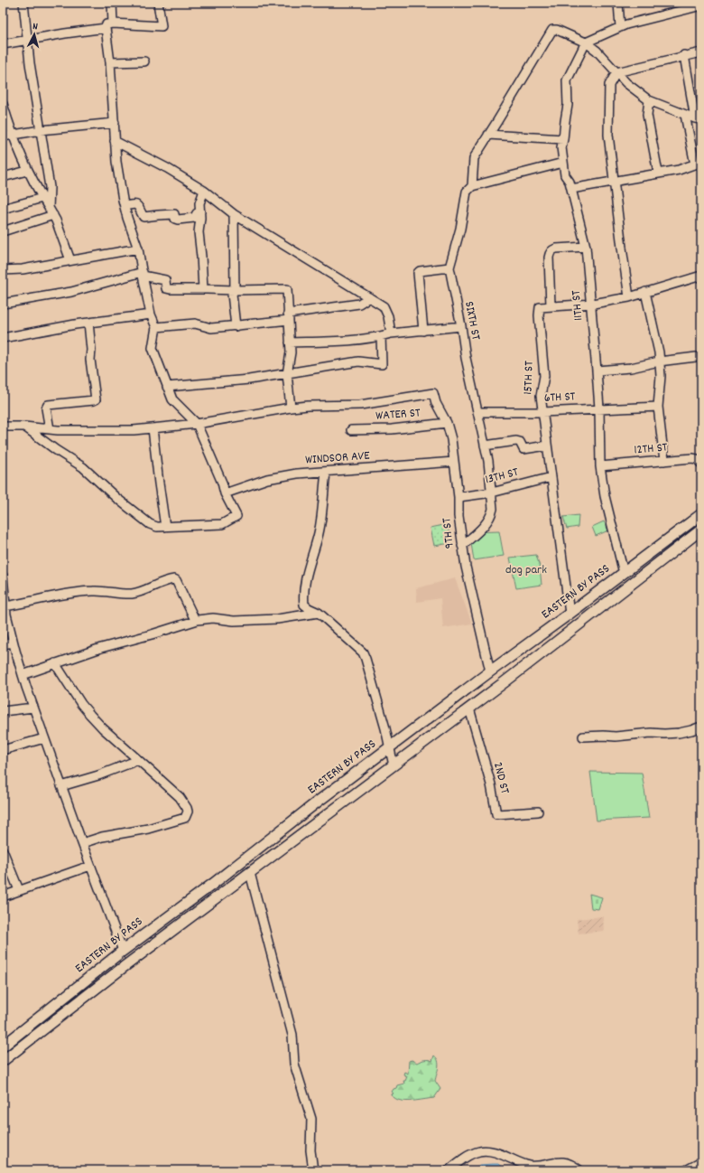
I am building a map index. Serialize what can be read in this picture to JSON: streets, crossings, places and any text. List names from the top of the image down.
{
  "streets": {
    "main road": ["EASTERN BY PASS"],
    "street": [
      "11TH ST",
      "SIXTH ST",
      "15TH ST",
      "6TH ST",
      "WATER ST",
      "12TH ST",
      "WINDSOR AVE",
      "13TH ST",
      "9TH ST",
      "2ND ST"
    ]
  },
  "crossings": [
    ["11TH ST", "6TH ST"],
    ["11TH ST", "12TH ST"],
    ["11TH ST", "EASTERN BY PASS"],
    ["SIXTH ST", "6TH ST"],
    ["SIXTH ST", "13TH ST"],
    ["SIXTH ST", "9TH ST"],
    ["15TH ST", "6TH ST"],
    ["15TH ST", "13TH ST"],
    ["15TH ST", "EASTERN BY PASS"],
    ["WATER ST", "9TH ST"],
    ["WINDSOR AVE", "9TH ST"],
    ["13TH ST", "9TH ST"],
    ["9TH ST", "EASTERN BY PASS"],
    ["EASTERN BY PASS", "2ND ST"]
  ],
  "parks": ["dog park"],
  "north": "top"
}
